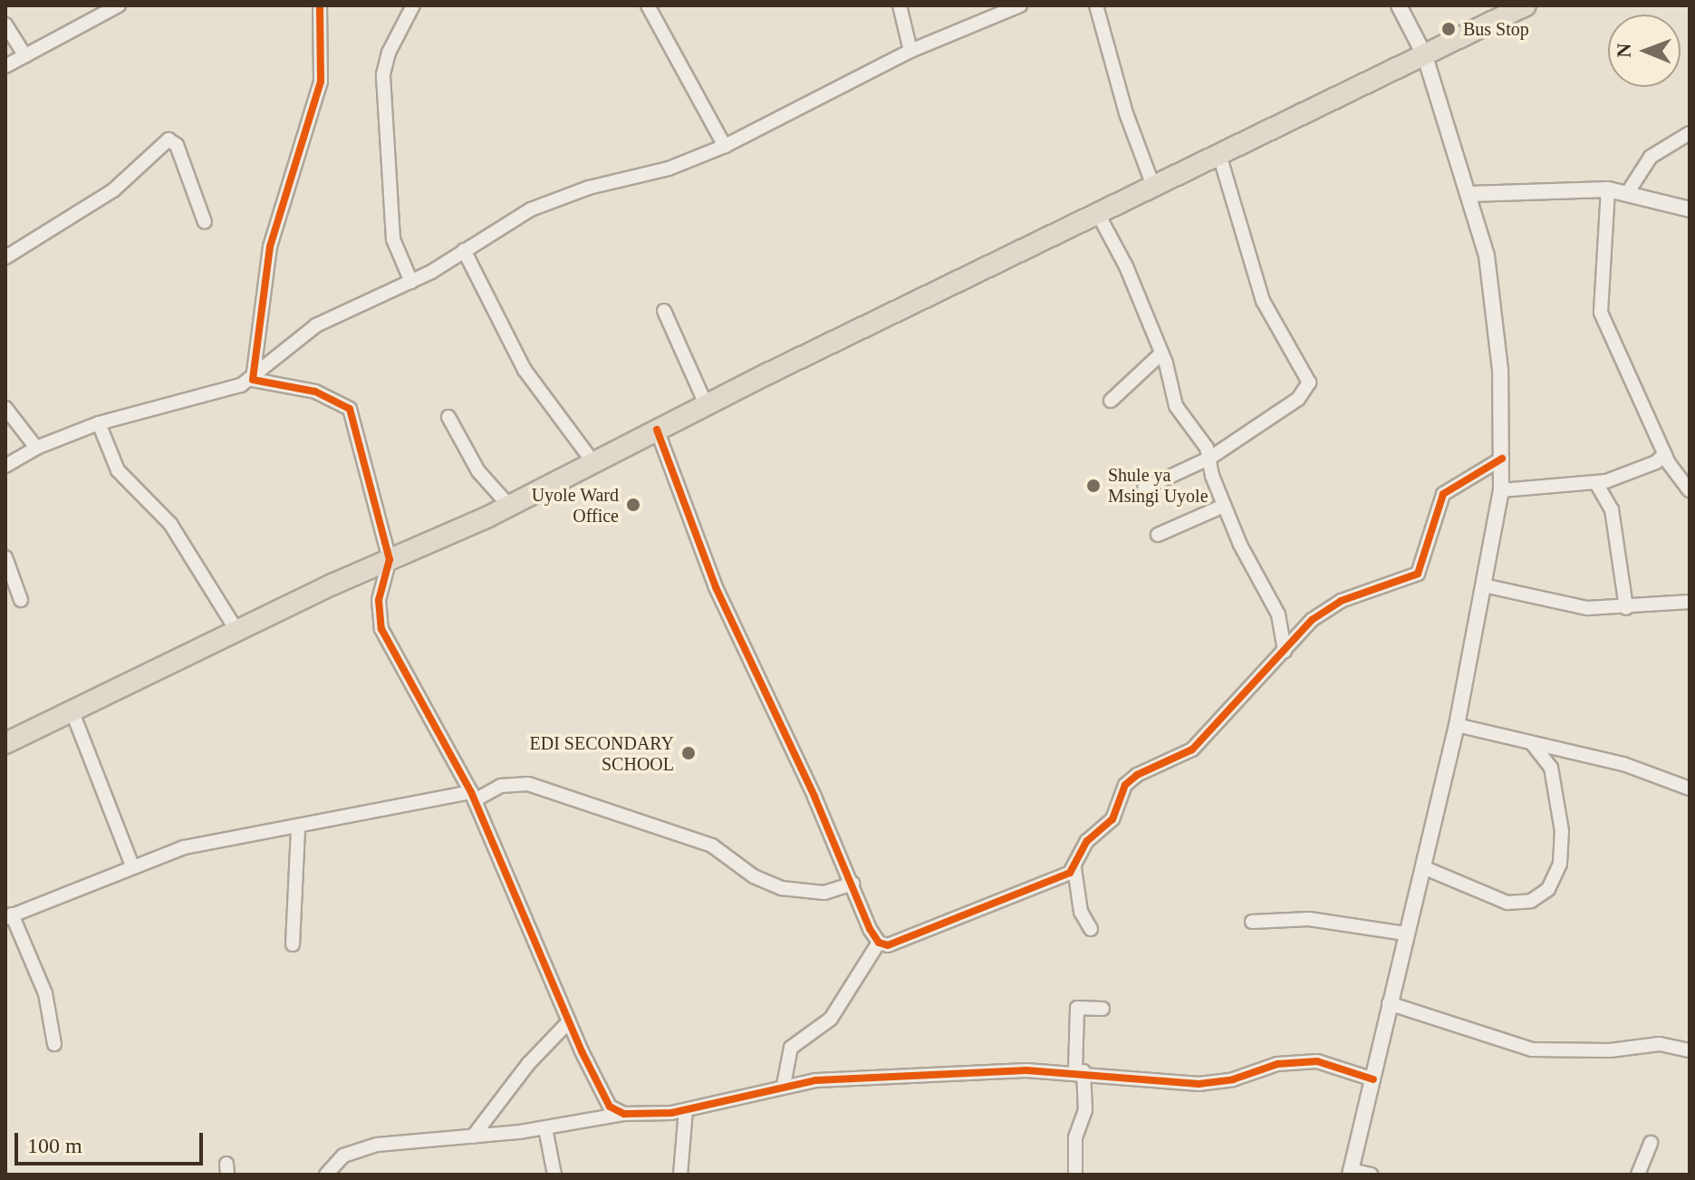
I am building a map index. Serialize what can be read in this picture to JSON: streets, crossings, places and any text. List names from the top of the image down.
{
  "places": [
    "Bus Stop",
    "Shule ya Msingi Uyole",
    "Uyole Ward Office",
    "EDI SECONDARY SCHOOL"
  ],
  "scale_bar": "100 m",
  "north": "left"
}
